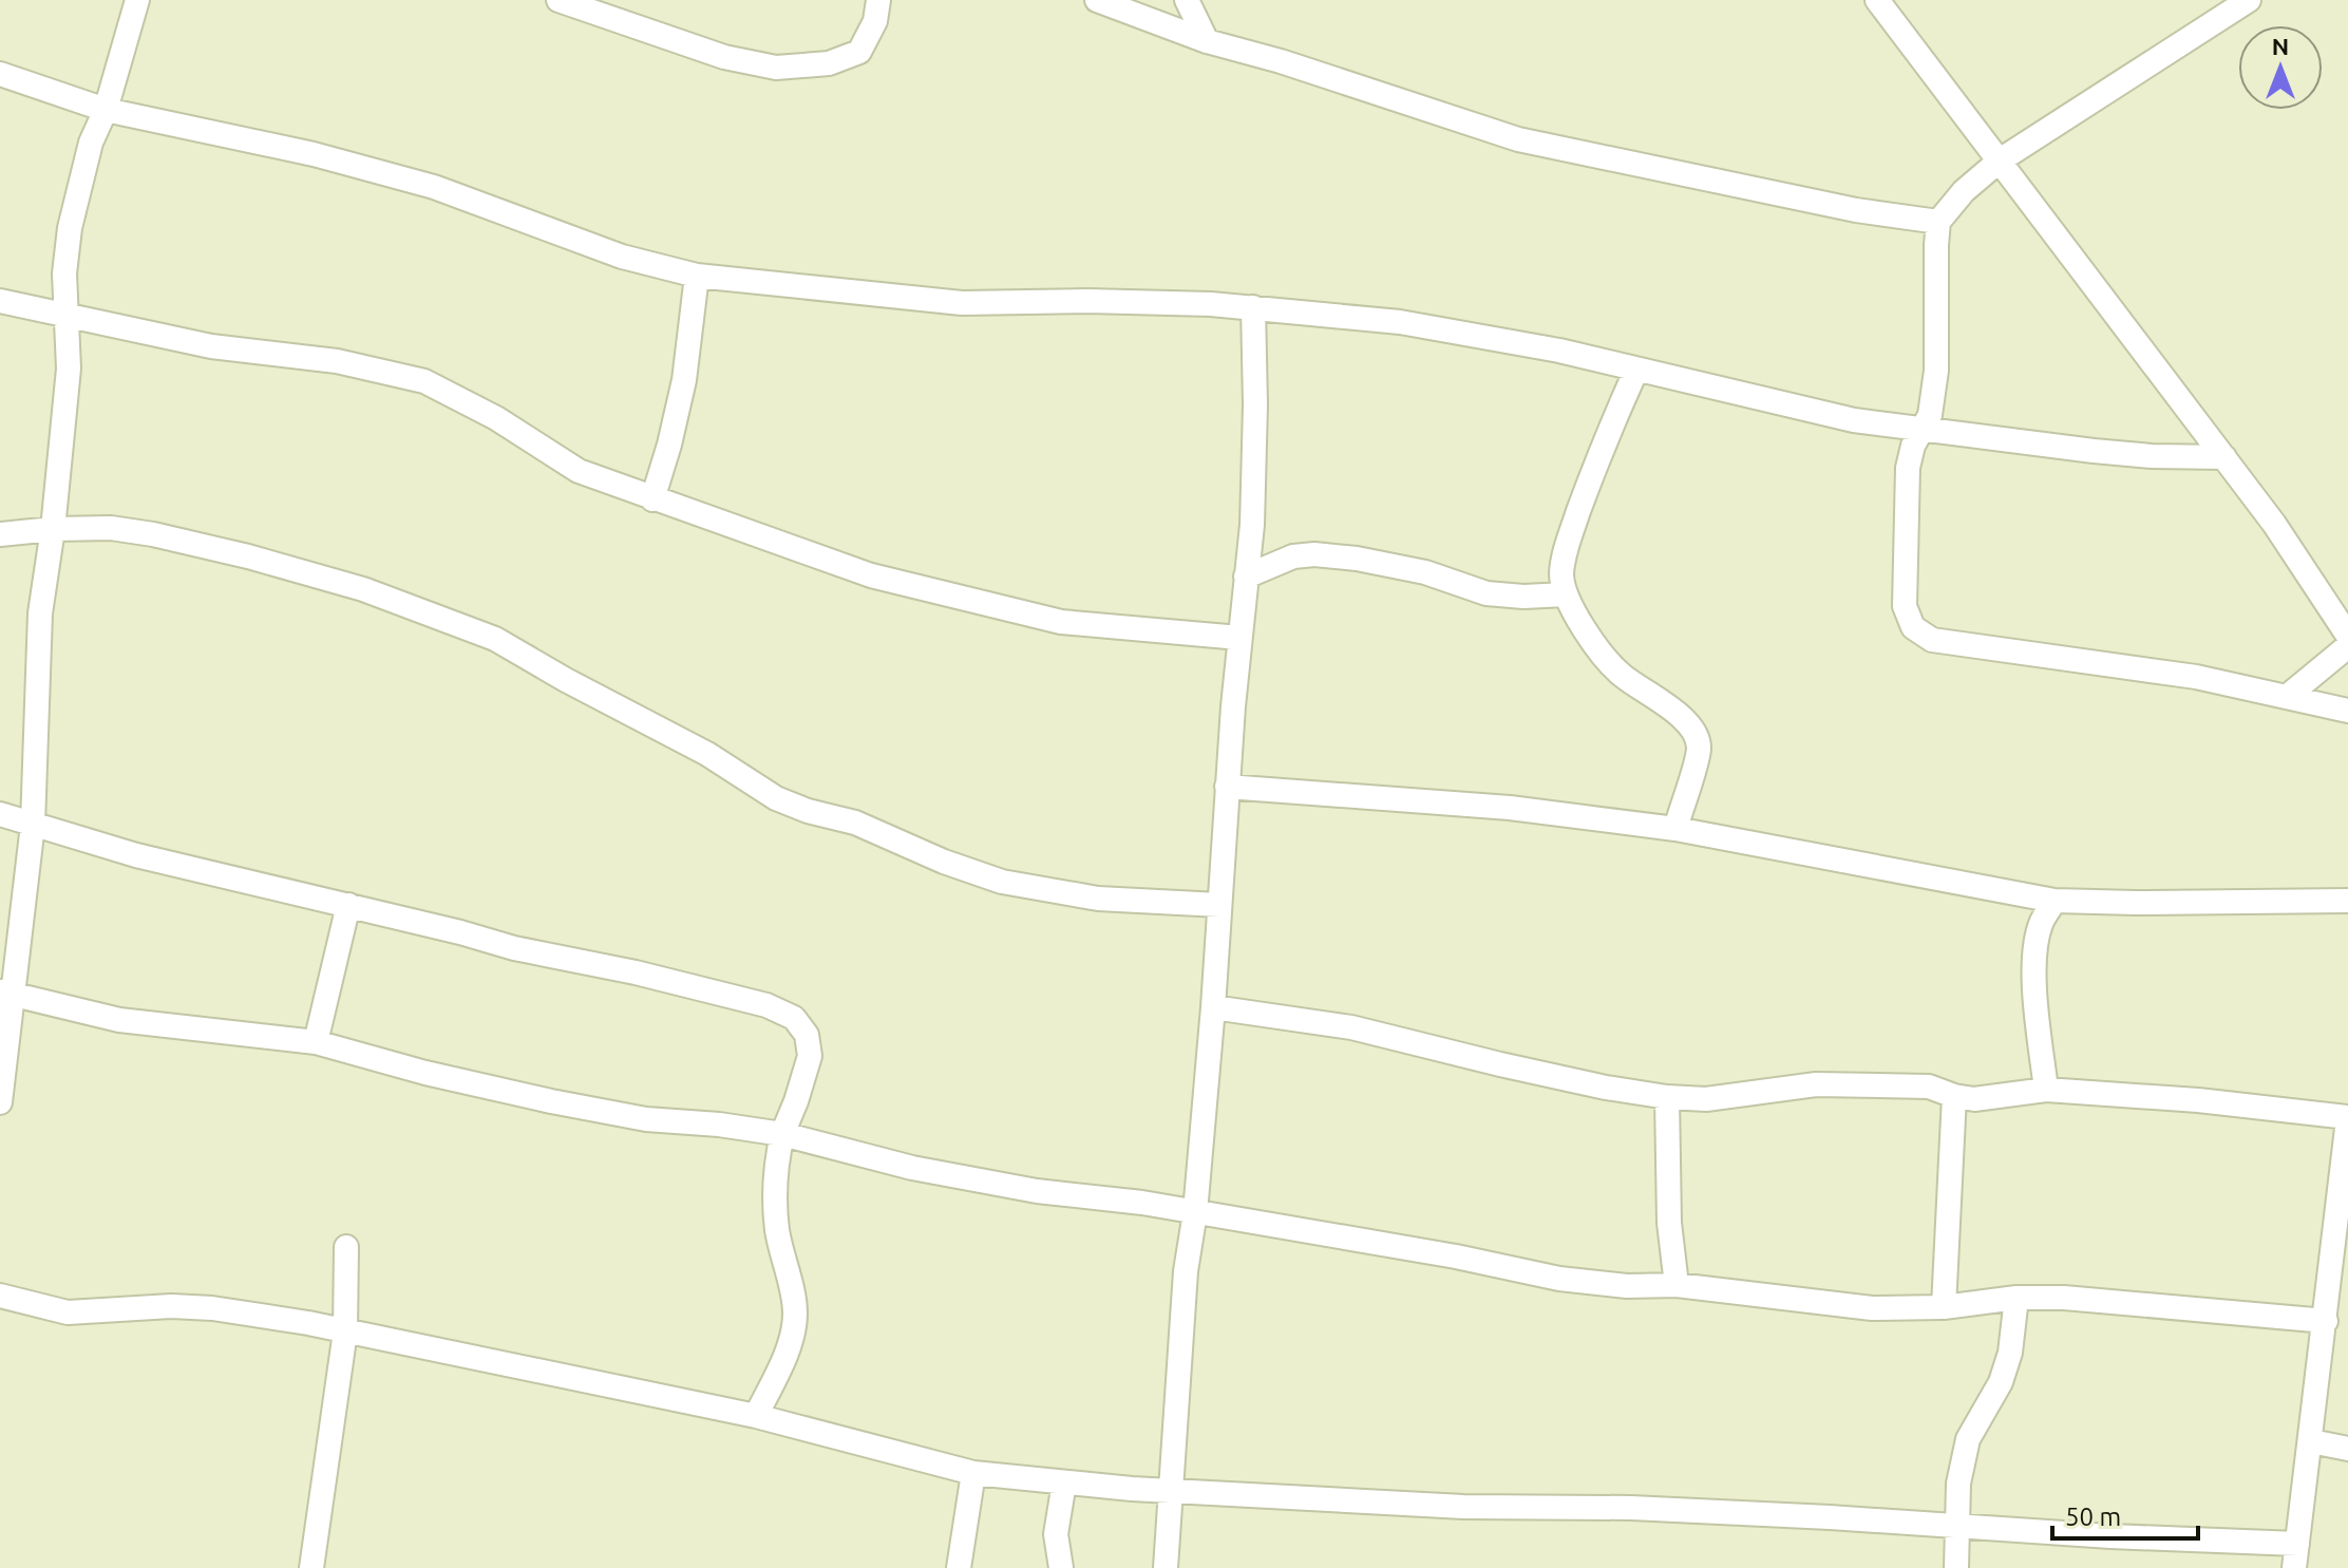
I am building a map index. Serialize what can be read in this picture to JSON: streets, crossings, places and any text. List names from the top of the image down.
{
  "scale_bar": "50 m",
  "north": "top"
}
